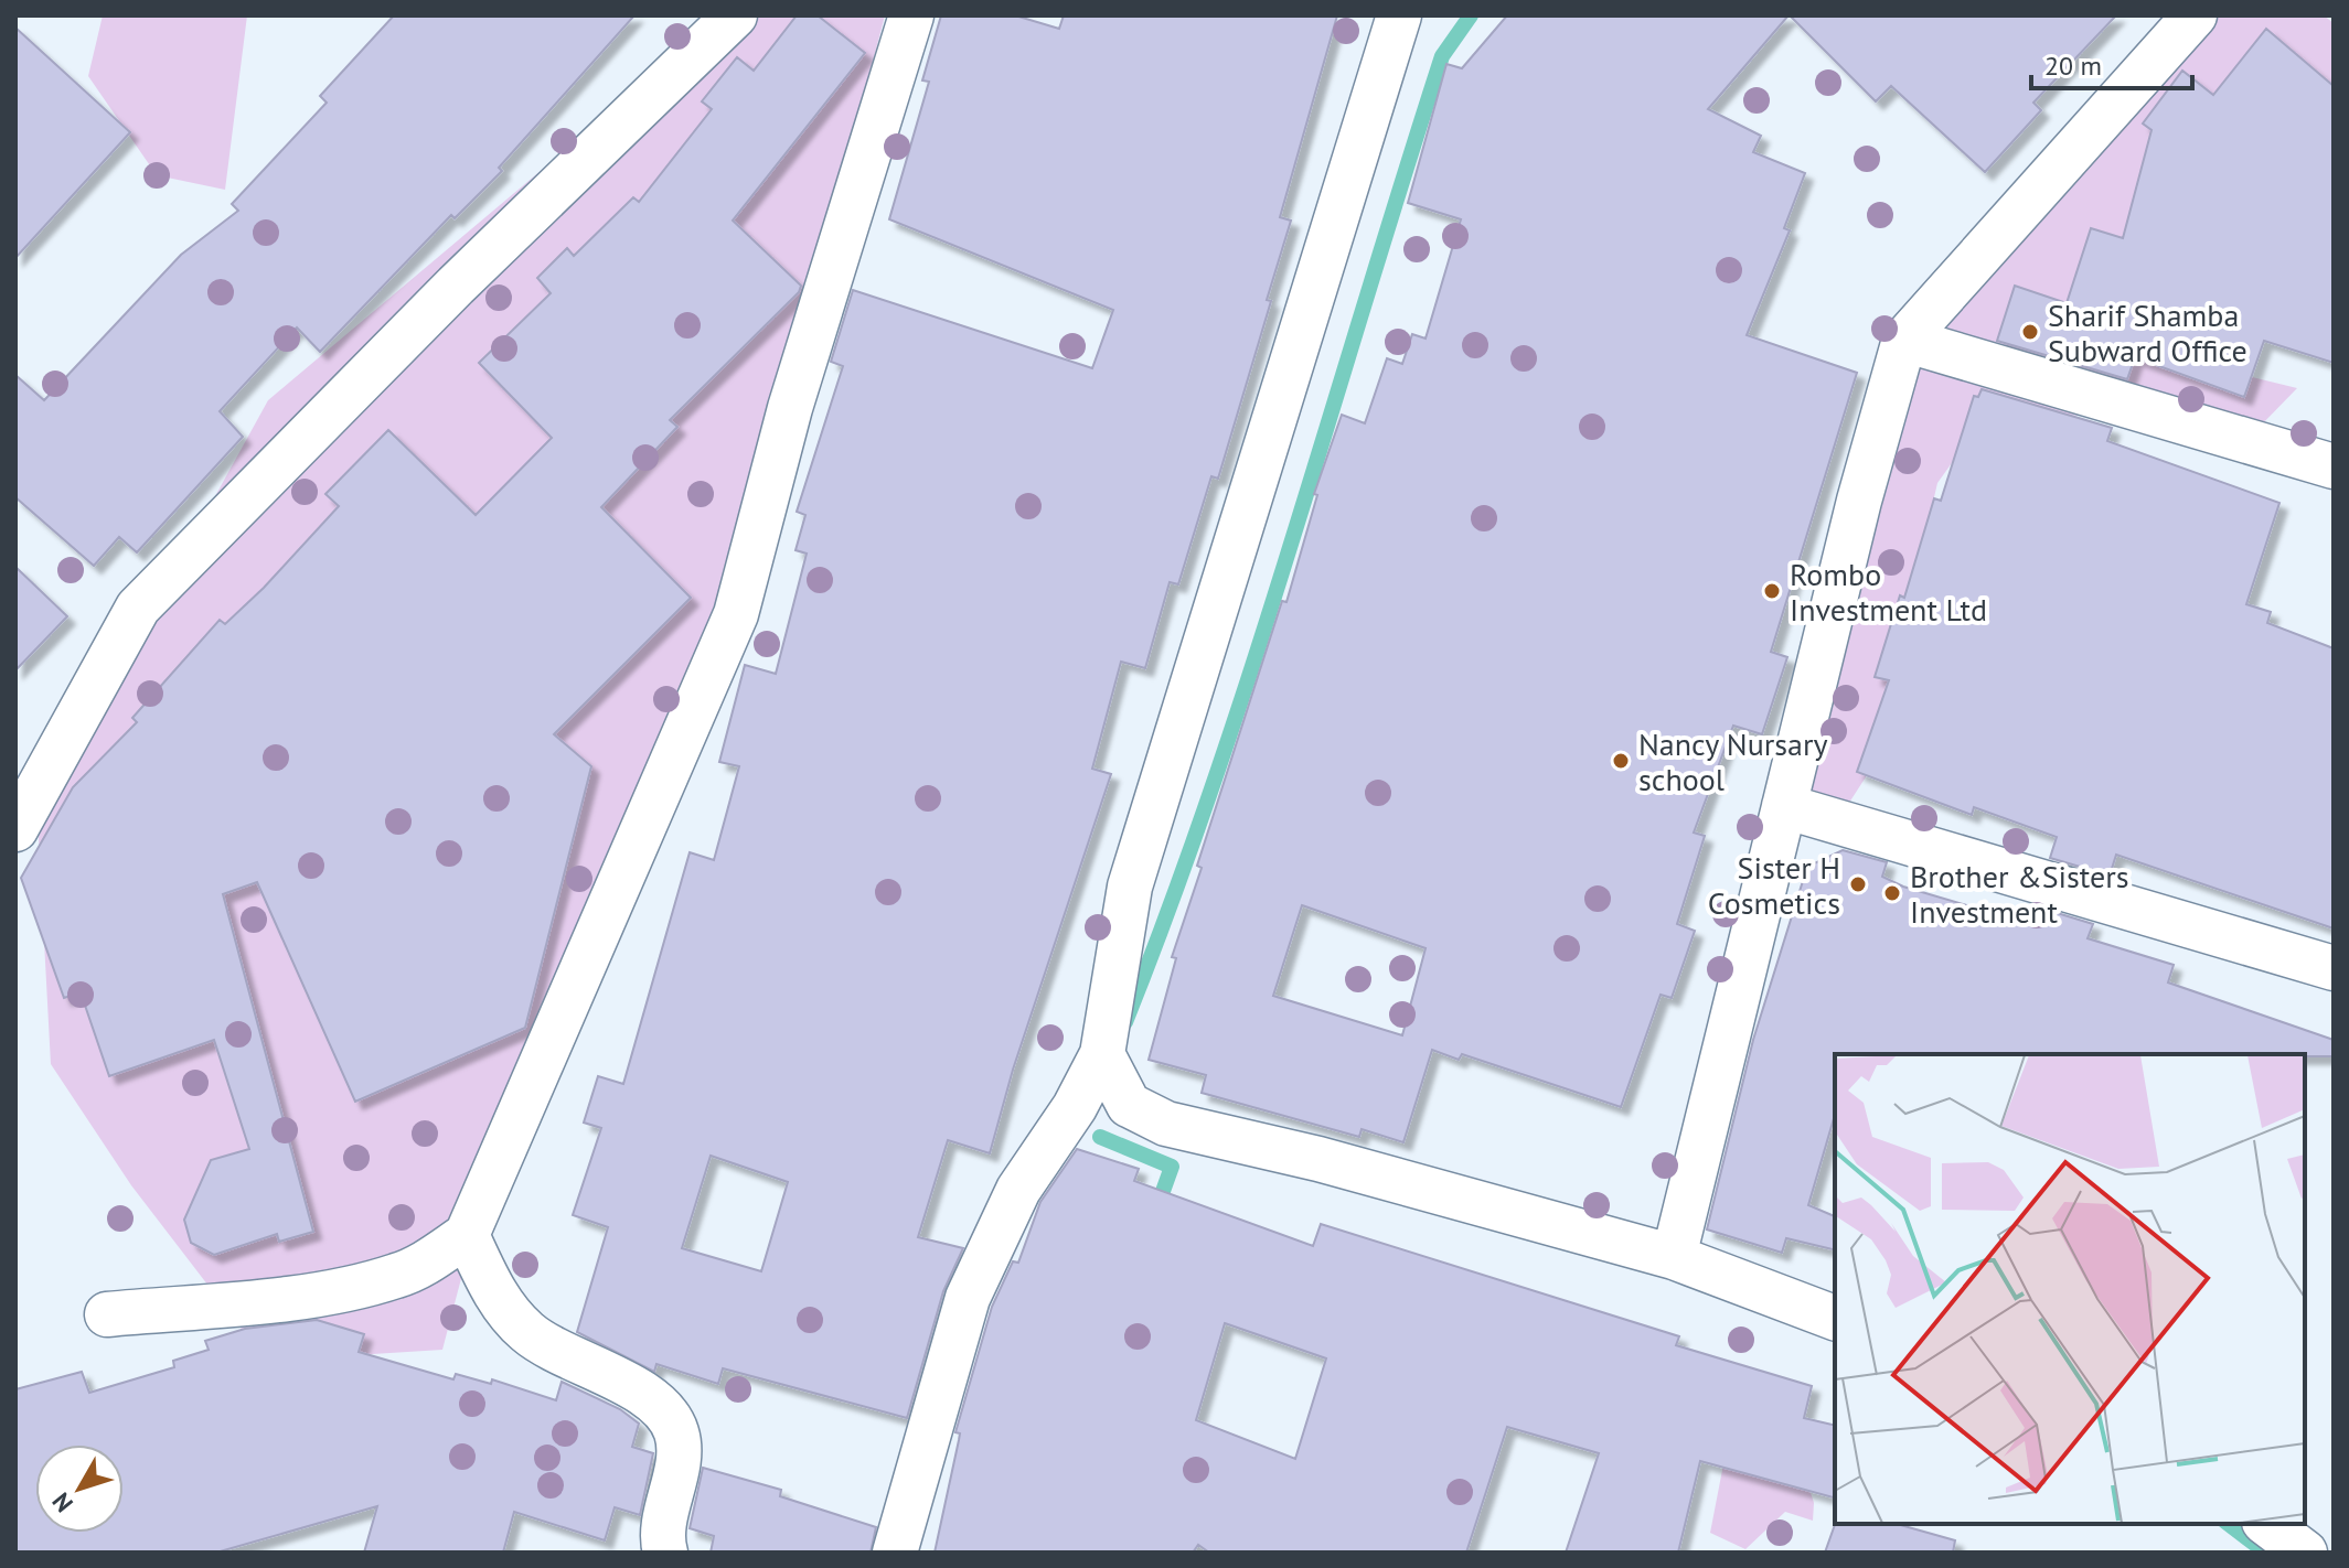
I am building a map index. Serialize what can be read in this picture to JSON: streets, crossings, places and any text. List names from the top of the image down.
{
  "places": [
    "Sharif Shamba Subward Office",
    "Rombo Investment Ltd",
    "Nancy Nursary school",
    "Sister H Cosmetics",
    "Brother &Sisters Investment"
  ],
  "scale_bar": "20 m",
  "north": "bottom left"
}
